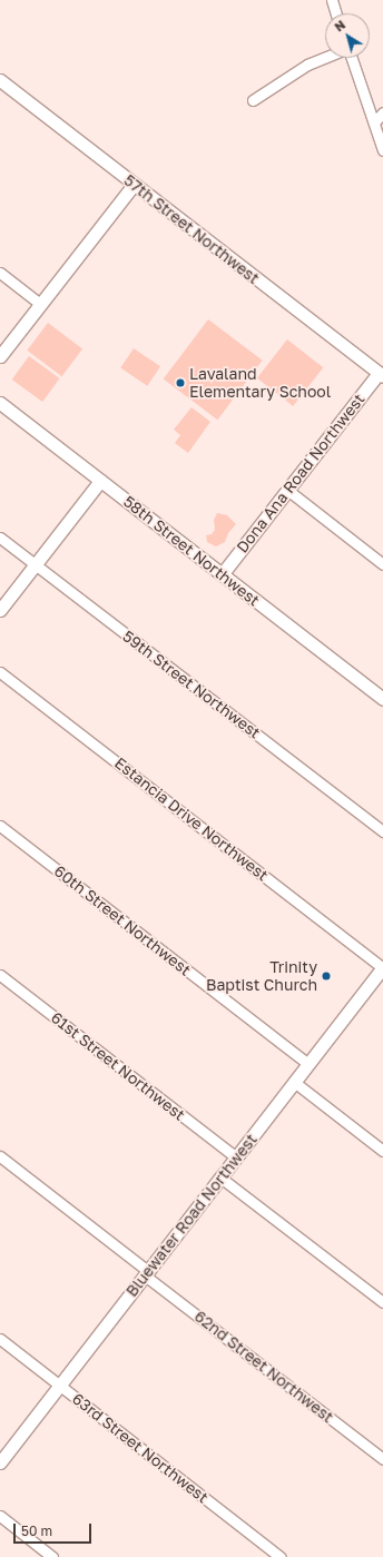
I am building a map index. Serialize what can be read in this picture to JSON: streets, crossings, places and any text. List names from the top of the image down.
{
  "streets": {
    "street": [
      "57th Street Northwest",
      "Dona Ana Road Northwest",
      "58th Street Northwest",
      "59th Street Northwest",
      "Estancia Drive Northwest",
      "60th Street Northwest",
      "61st Street Northwest",
      "Bluewater Road Northwest",
      "62nd Street Northwest",
      "63rd Street Northwest"
    ]
  },
  "crossings": [
    ["57th Street Northwest", "Dona Ana Road Northwest"],
    ["Dona Ana Road Northwest", "58th Street Northwest"],
    ["Estancia Drive Northwest", "Bluewater Road Northwest"],
    ["60th Street Northwest", "Bluewater Road Northwest"],
    ["61st Street Northwest", "Bluewater Road Northwest"],
    ["Bluewater Road Northwest", "62nd Street Northwest"],
    ["Bluewater Road Northwest", "63rd Street Northwest"]
  ],
  "places": ["Lavaland Elementary School", "Trinity Baptist Church"],
  "scale_bar": "50 m",
  "north": "top left"
}
